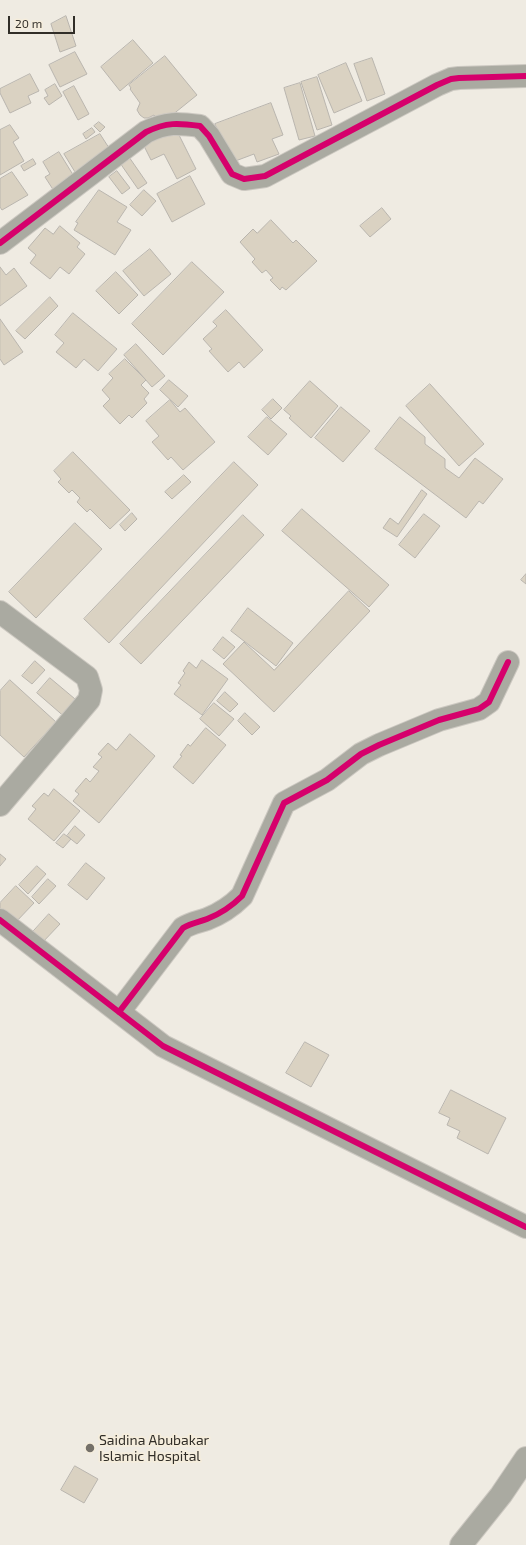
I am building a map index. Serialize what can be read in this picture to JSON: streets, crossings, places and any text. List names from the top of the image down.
{
  "places": ["Saidina Abubakar Islamic Hospital"],
  "scale_bar": "20 m"
}
